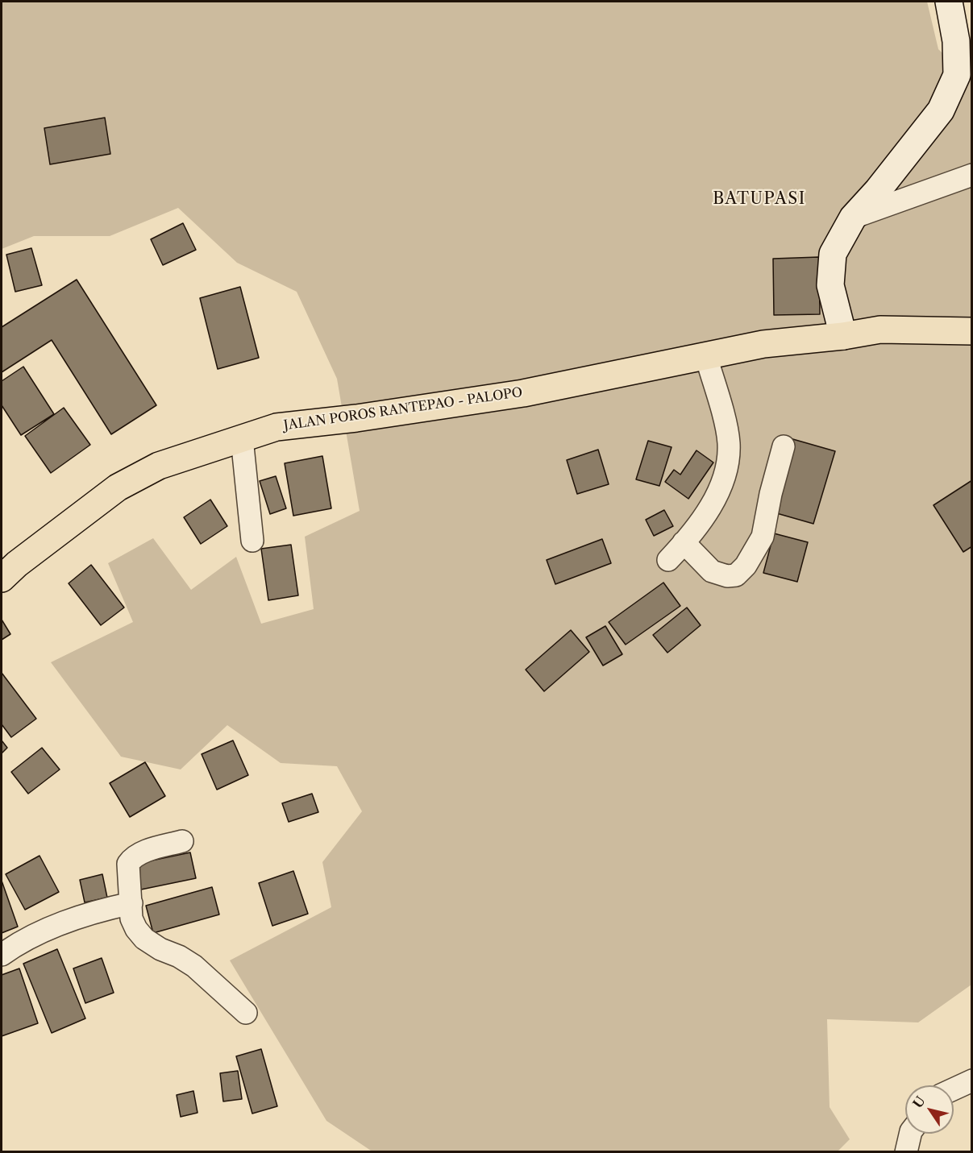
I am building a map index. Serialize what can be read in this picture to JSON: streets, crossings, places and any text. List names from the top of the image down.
{
  "streets": {
    "highway": ["JALAN POROS RANTEPAO - PALOPO"]
  },
  "districts": ["BATUPASI"],
  "north": "top left"
}
